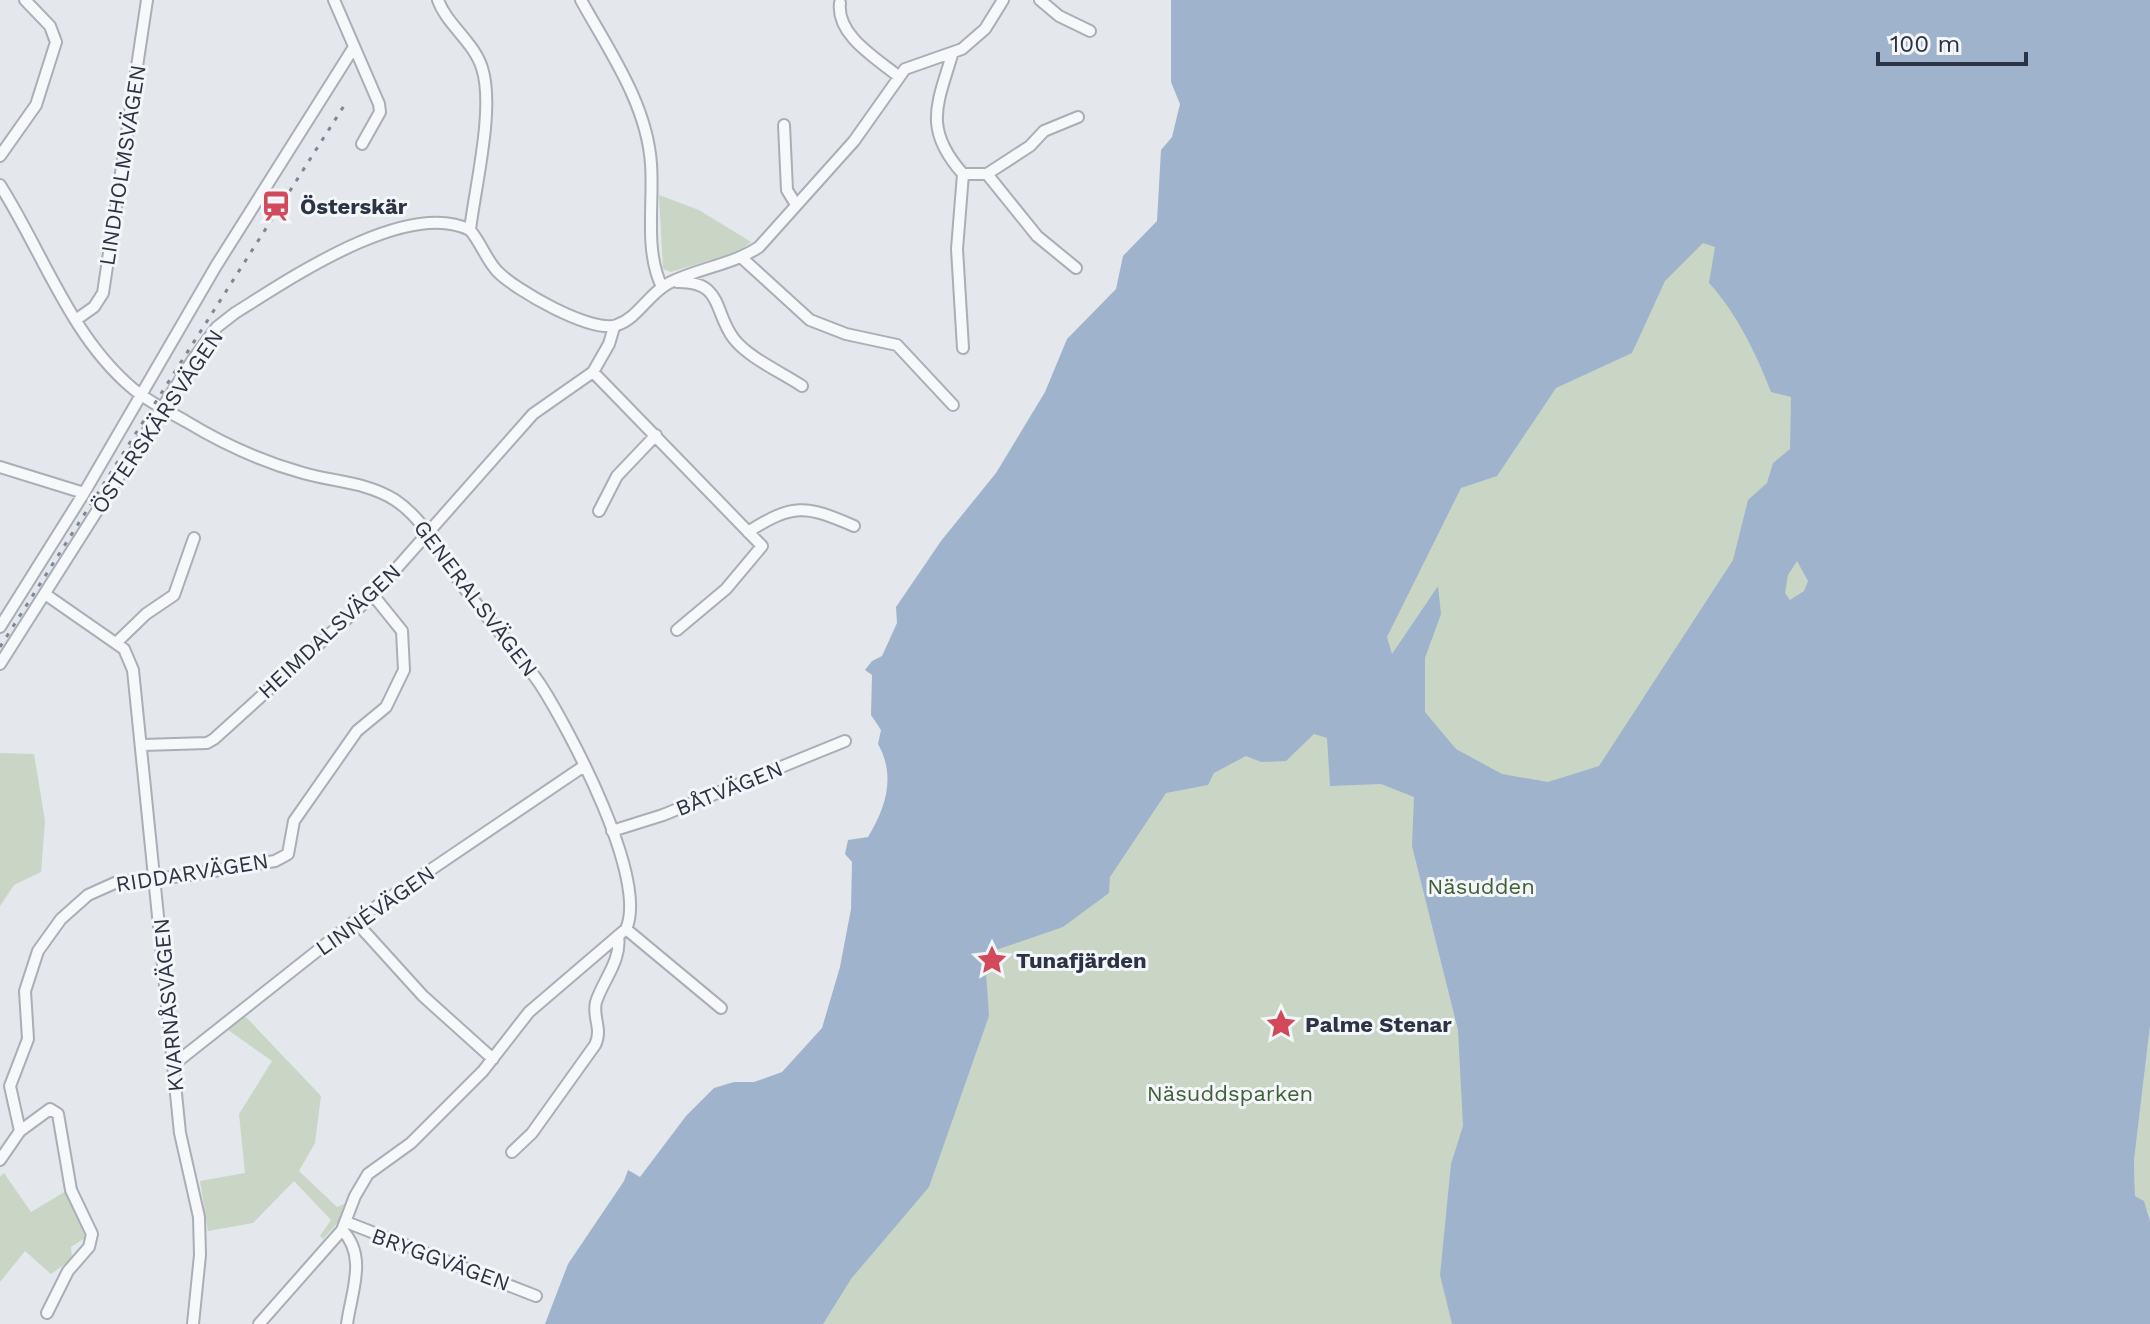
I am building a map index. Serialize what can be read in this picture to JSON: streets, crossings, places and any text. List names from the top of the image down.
{
  "streets": {
    "street": [
      "LINDHOLMSVÄGEN",
      "ÖSTERSKÄRSVÄGEN",
      "GENERALSVÄGEN",
      "HEIMDALSVÄGEN",
      "BÅTVÄGEN",
      "RIDDARVÄGEN",
      "LINNÉVÄGEN",
      "KVARNÅSVÄGEN",
      "BRYGGVÄGEN"
    ]
  },
  "crossings": [
    ["LINDHOLMSVÄGEN", "GENERALSVÄGEN"],
    ["ÖSTERSKÄRSVÄGEN", "GENERALSVÄGEN"],
    ["ÖSTERSKÄRSVÄGEN", "KVARNÅSVÄGEN"],
    ["GENERALSVÄGEN", "HEIMDALSVÄGEN"],
    ["GENERALSVÄGEN", "BÅTVÄGEN"],
    ["GENERALSVÄGEN", "LINNÉVÄGEN"],
    ["HEIMDALSVÄGEN", "RIDDARVÄGEN"],
    ["HEIMDALSVÄGEN", "KVARNÅSVÄGEN"],
    ["RIDDARVÄGEN", "KVARNÅSVÄGEN"],
    ["LINNÉVÄGEN", "KVARNÅSVÄGEN"]
  ],
  "parks": ["Näsudden", "Näsuddsparken"],
  "places": {
    "station": ["Österskär"],
    "place": ["Tunafjärden", "Palme Stenar"]
  },
  "scale_bar": "100 m"
}
